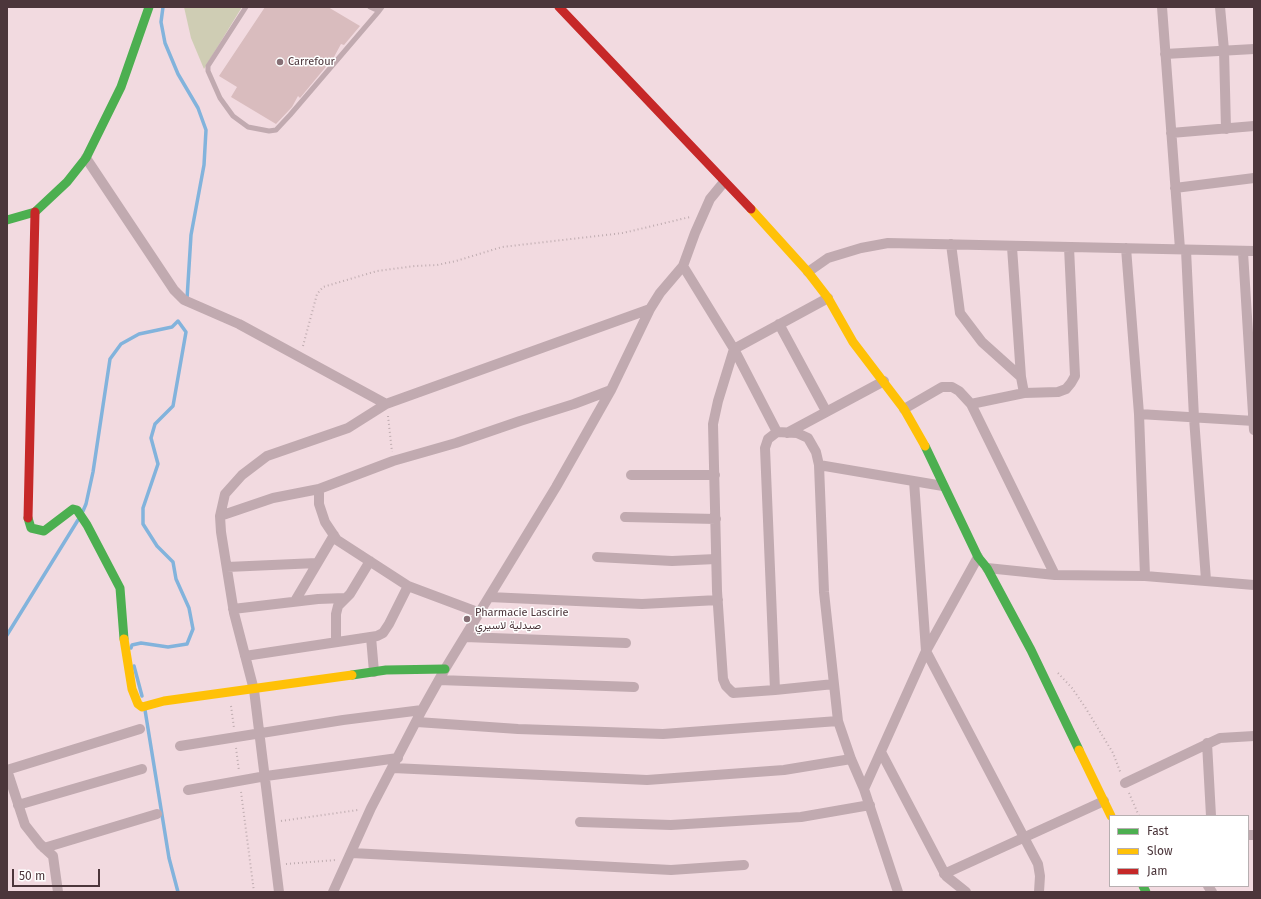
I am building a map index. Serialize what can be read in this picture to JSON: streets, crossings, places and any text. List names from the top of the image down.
{
  "places": ["Carrefour", "Pharmacie Lascirie صيدلية لاسيري"],
  "legend": ["Fast", "Slow", "Jam"],
  "scale_bar": "50 m"
}
